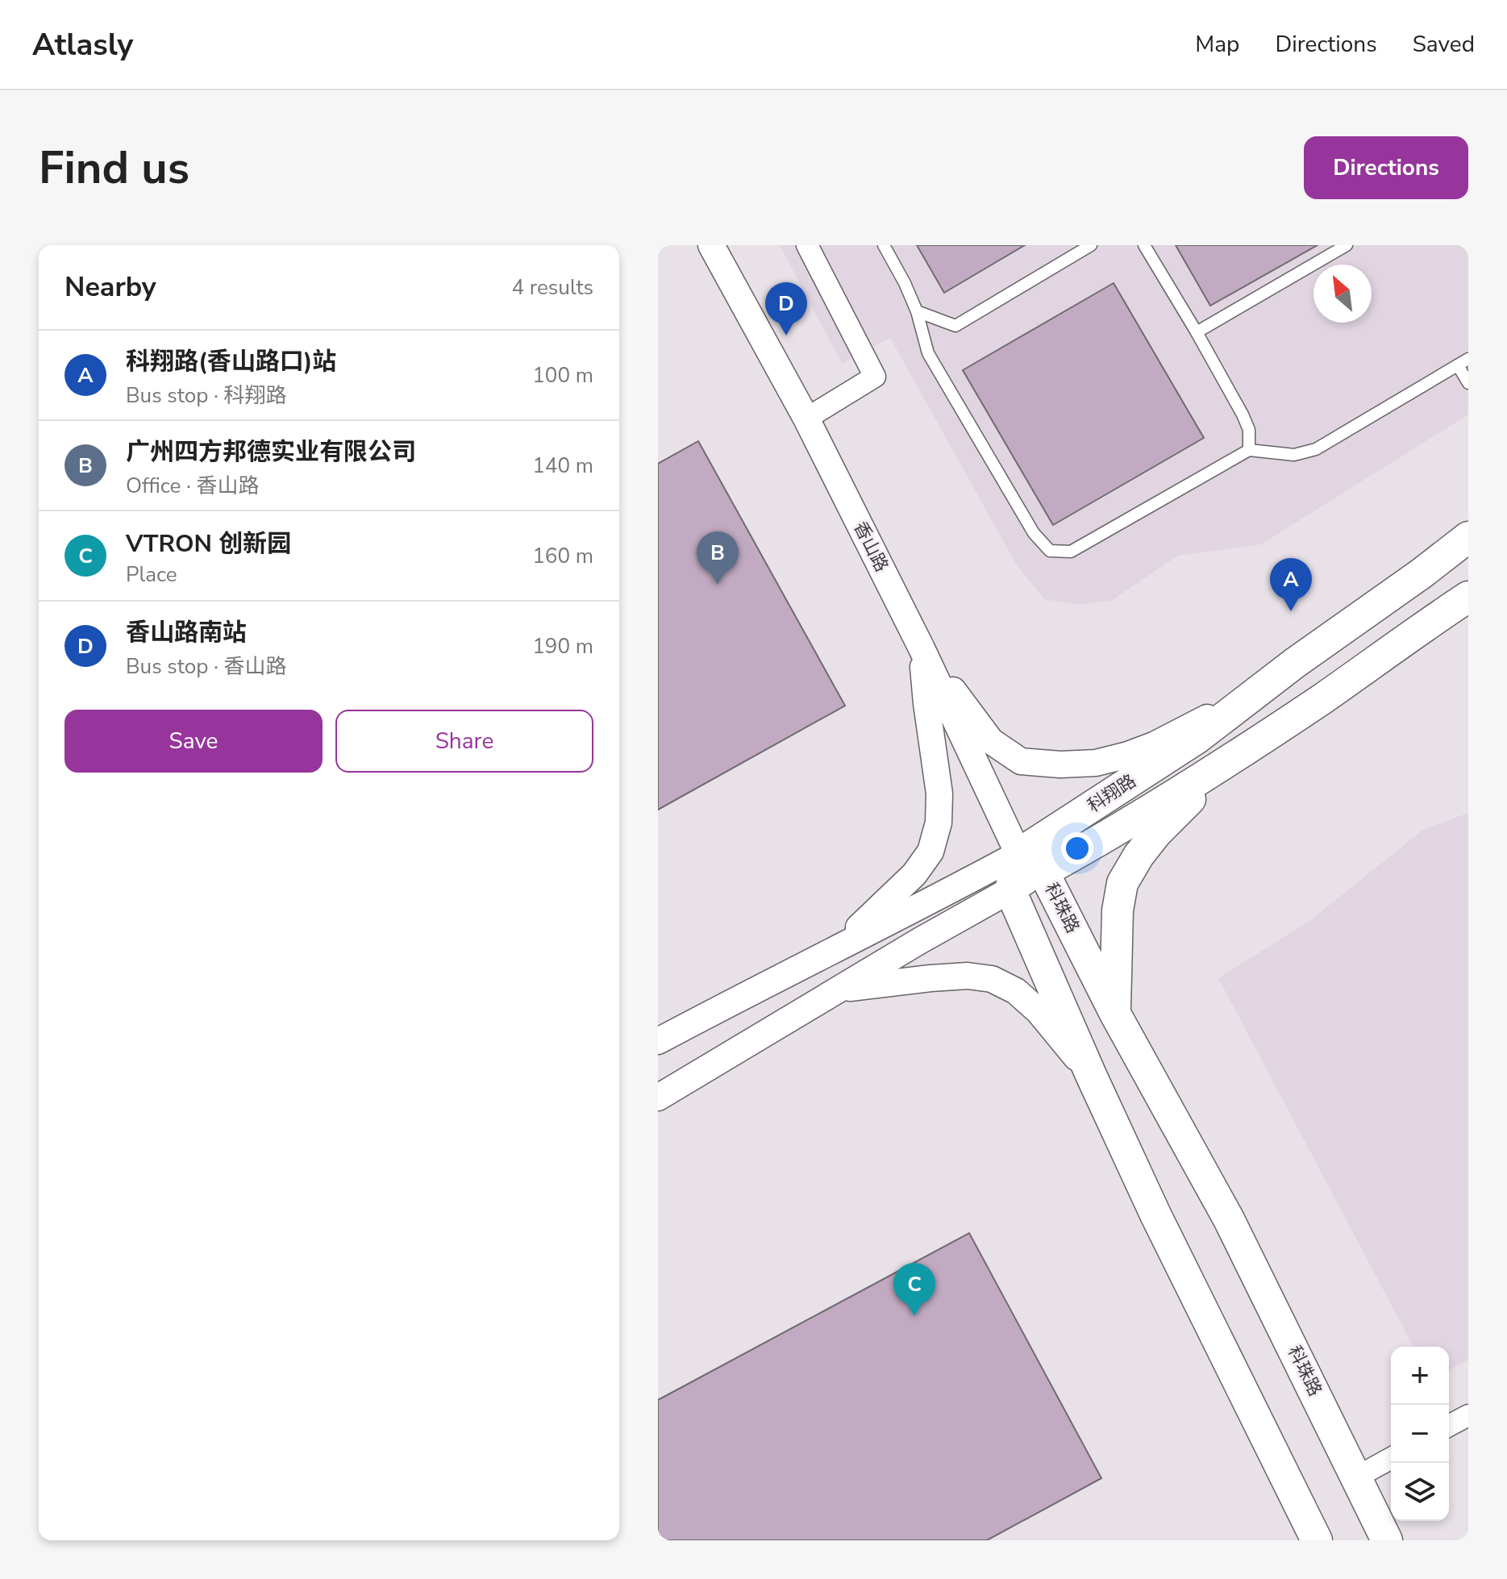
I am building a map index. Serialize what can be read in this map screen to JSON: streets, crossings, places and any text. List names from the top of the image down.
{
  "streets": {
    "main road": ["科翔路", "科珠路"],
    "street": ["香山路"]
  },
  "crossings": [
    ["香山路", "科翔路"],
    ["香山路", "科珠路"],
    ["科翔路", "科珠路"]
  ],
  "north": "top left",
  "page": {
    "header": "Atlasly",
    "nav": ["Map", "Directions", "Saved"],
    "buttons": [
      "Directions",
      ["Save", "Share"]
    ],
    "title": "Find us",
    "heading": ["Nearby", "4 results"],
    "pins": [
      "D",
      "B",
      "A",
      "C"
    ],
    "list": [
      {
        "mark": "A",
        "name": "科翔路(香山路口)站",
        "note": "Bus stop · 科翔路",
        "value": "100 m"
      },
      {
        "mark": "B",
        "name": "广州四方邦德实业有限公司",
        "note": "Office · 香山路",
        "value": "140 m"
      },
      {
        "mark": "C",
        "name": "VTRON 创新园",
        "note": "Place",
        "value": "160 m"
      },
      {
        "mark": "D",
        "name": "香山路南站",
        "note": "Bus stop · 香山路",
        "value": "190 m"
      }
    ],
    "map_buttons": ["+", "−"]
  }
}
